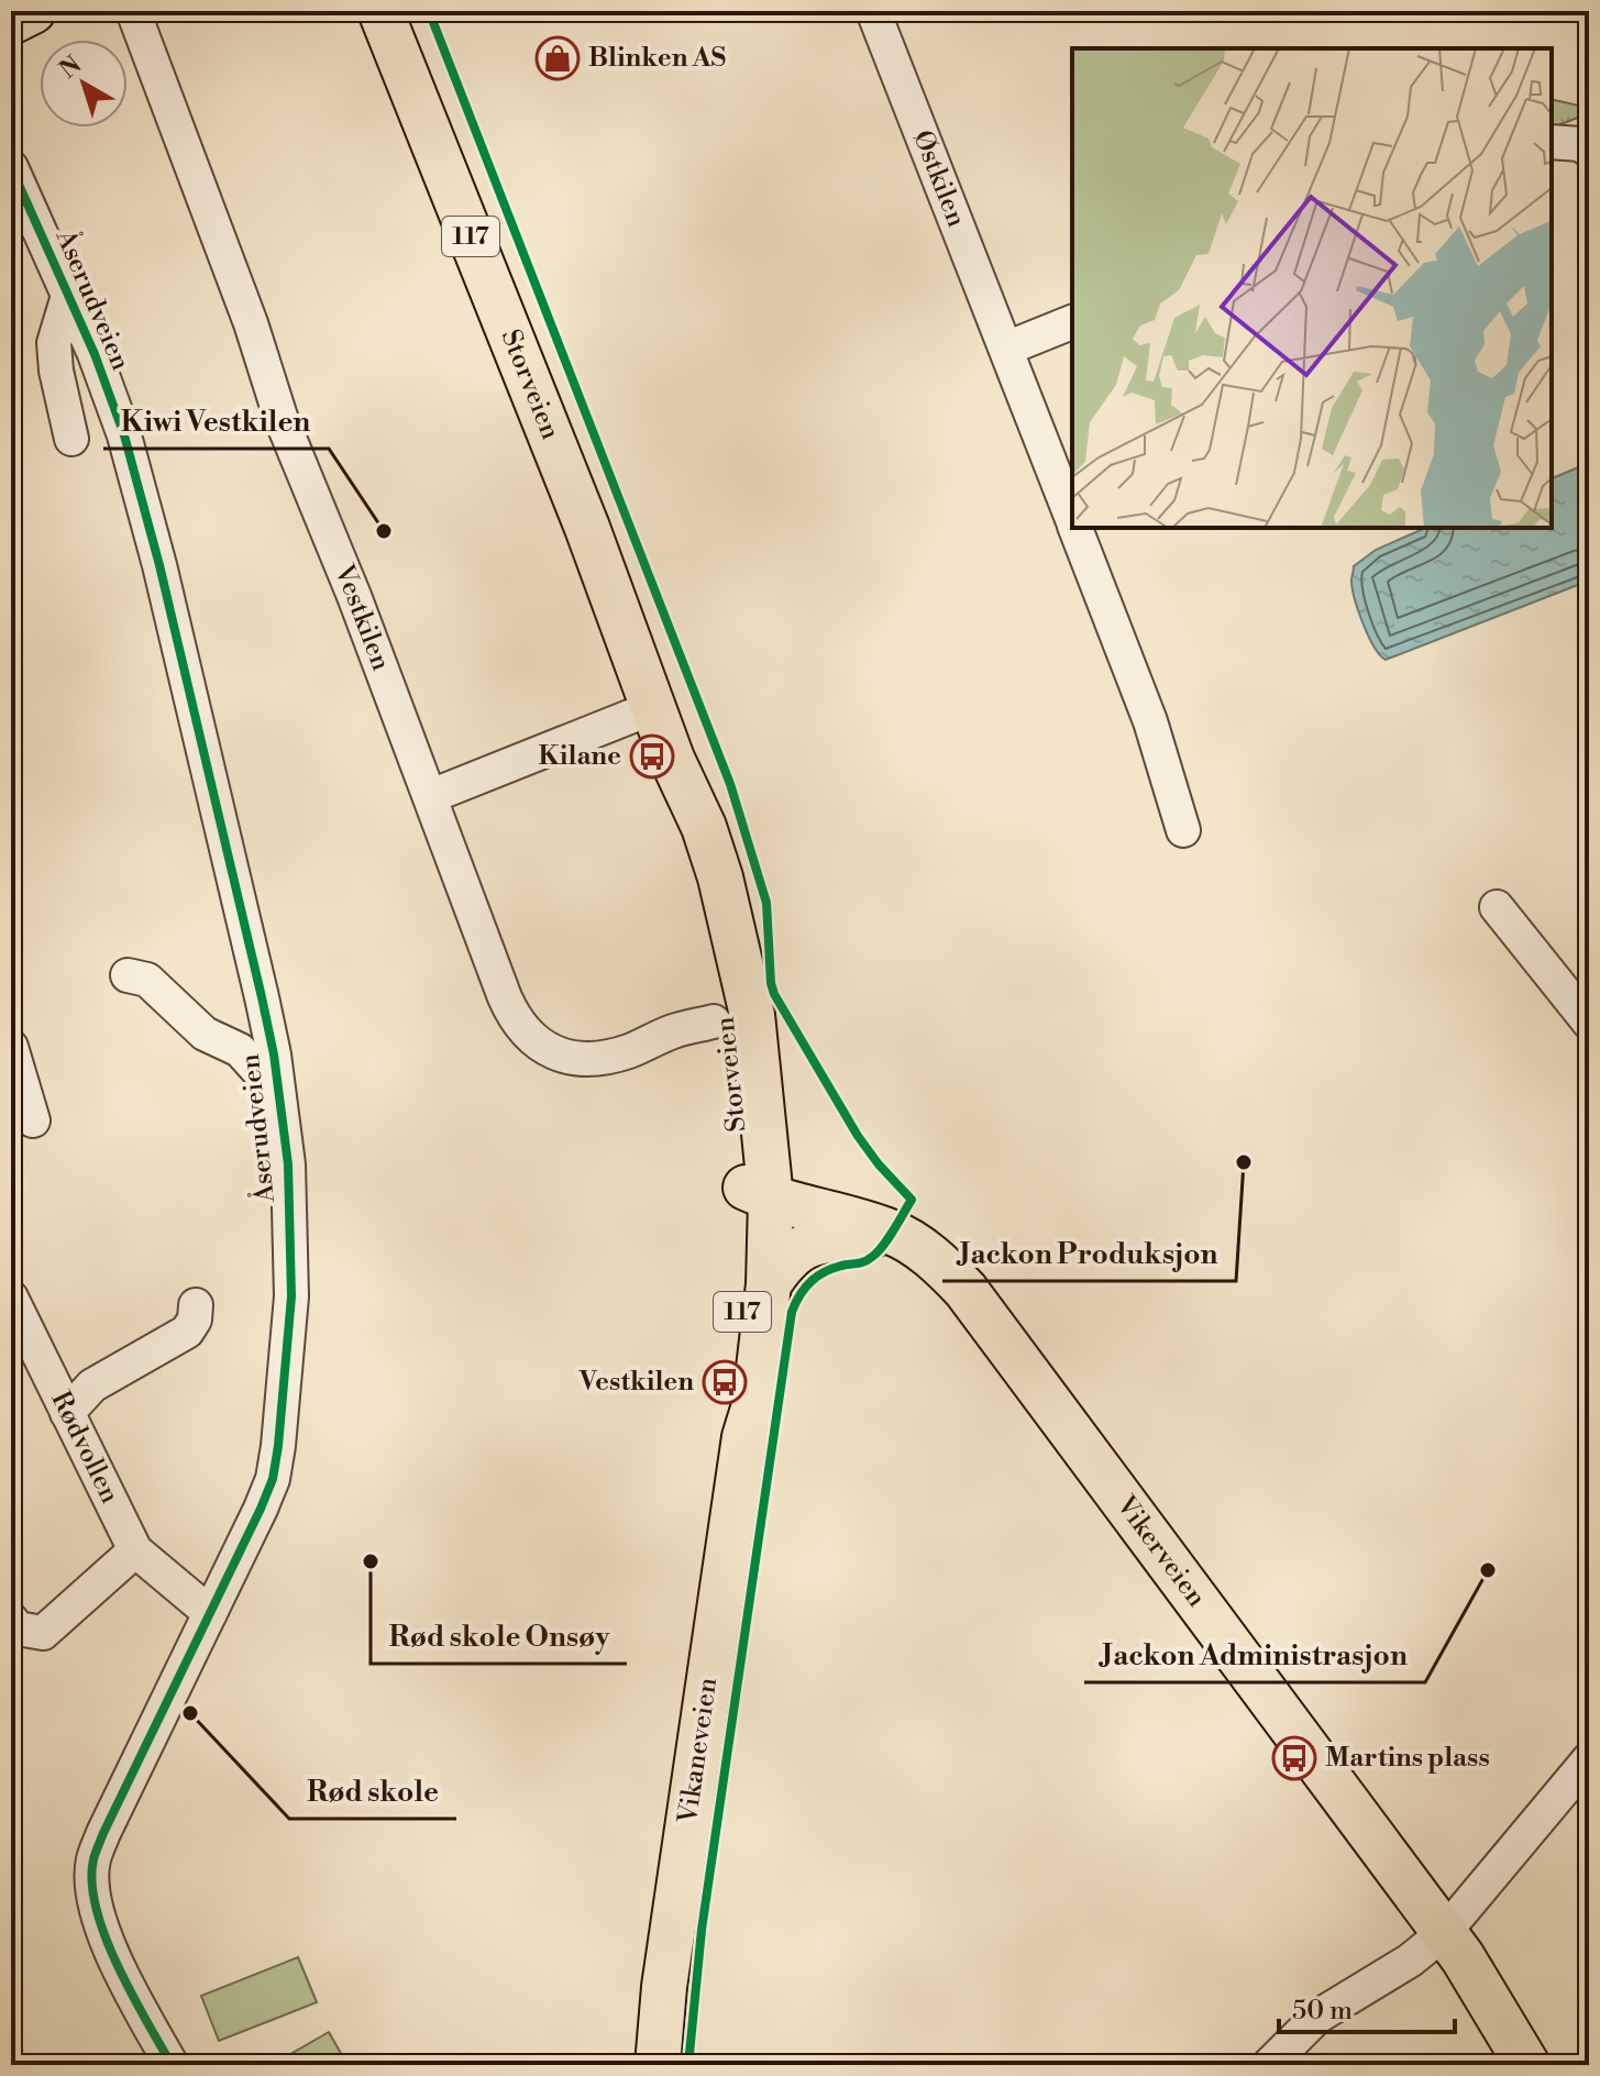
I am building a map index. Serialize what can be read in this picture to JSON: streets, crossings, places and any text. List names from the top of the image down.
{
  "streets": {
    "main road": [
      "117",
      "Storveien",
      "Vikerveien",
      "Vikaneveien"
    ],
    "street": [
      "Østkilen",
      "Åserudveien",
      "Vestkilen",
      "Rødvollen"
    ]
  },
  "crossings": [
    ["117", "Vikerveien"],
    ["117", "Vikaneveien"],
    ["Åserudveien", "Rødvollen"],
    ["Storveien", "Vikerveien"],
    ["Storveien", "Vikaneveien"],
    ["Vikerveien", "Vikaneveien"]
  ],
  "places": {
    "shop": ["Blinken AS"],
    "other": [
      "Kiwi Vestkilen",
      "Jackon Produksjon",
      "Rød skole Onsøy",
      "Jackon Administrasjon",
      "Rød skole"
    ],
    "bus stop": ["Kilane", "Vestkilen", "Martins plass"]
  },
  "scale_bar": "50 m",
  "north": "top left"
}
